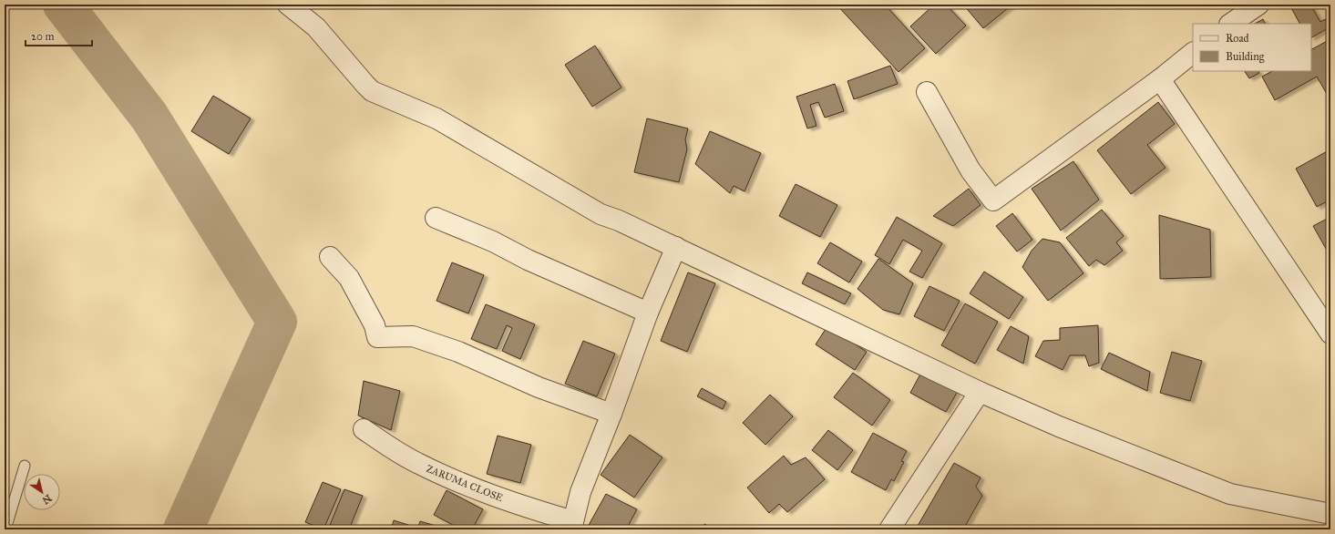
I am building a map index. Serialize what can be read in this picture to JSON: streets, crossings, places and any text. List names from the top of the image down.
{
  "streets": {
    "street": ["ZARUMA CLOSE"]
  },
  "legend": ["Road", "Building"],
  "scale_bar": "20 m",
  "north": "bottom right"
}
